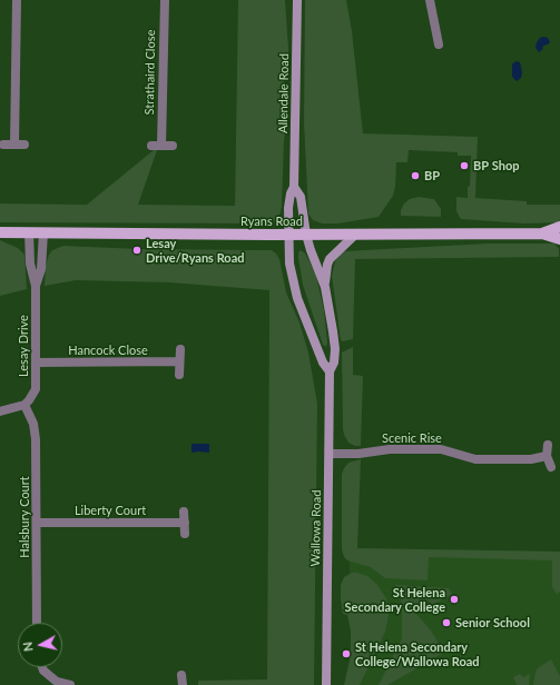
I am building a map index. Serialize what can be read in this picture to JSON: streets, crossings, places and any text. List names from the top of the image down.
{
  "streets": {
    "main road": ["Allendale Road", "Ryans Road", "Wallowa Road"],
    "street": [
      "Strathaird Close",
      "Lesay Drive",
      "Hancock Close",
      "Scenic Rise",
      "Liberty Court",
      "Halsbury Court"
    ]
  },
  "crossings": [
    ["Allendale Road", "Ryans Road"],
    ["Allendale Road", "Wallowa Road"],
    ["Ryans Road", "Lesay Drive"],
    ["Ryans Road", "Wallowa Road"],
    ["Lesay Drive", "Hancock Close"],
    ["Lesay Drive", "Halsbury Court"],
    ["Scenic Rise", "Wallowa Road"],
    ["Liberty Court", "Halsbury Court"]
  ],
  "places": [
    "BP Shop",
    "BP",
    "Lesay Drive/Ryans Road",
    "St Helena Secondary College",
    "Senior School",
    "St Helena Secondary College/Wallowa Road"
  ],
  "north": "left"
}
